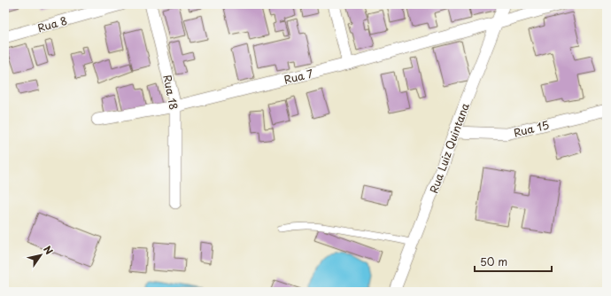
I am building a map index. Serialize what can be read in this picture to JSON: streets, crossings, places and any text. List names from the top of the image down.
{
  "streets": {
    "street": [
      "Rua 8",
      "Rua 7",
      "Rua 18",
      "Rua 15",
      "Rua Luiz Quintana"
    ]
  },
  "crossings": [
    ["Rua 7", "Rua 18"],
    ["Rua 7", "Rua Luiz Quintana"],
    ["Rua 15", "Rua Luiz Quintana"]
  ],
  "scale_bar": "50 m",
  "north": "top right"
}
